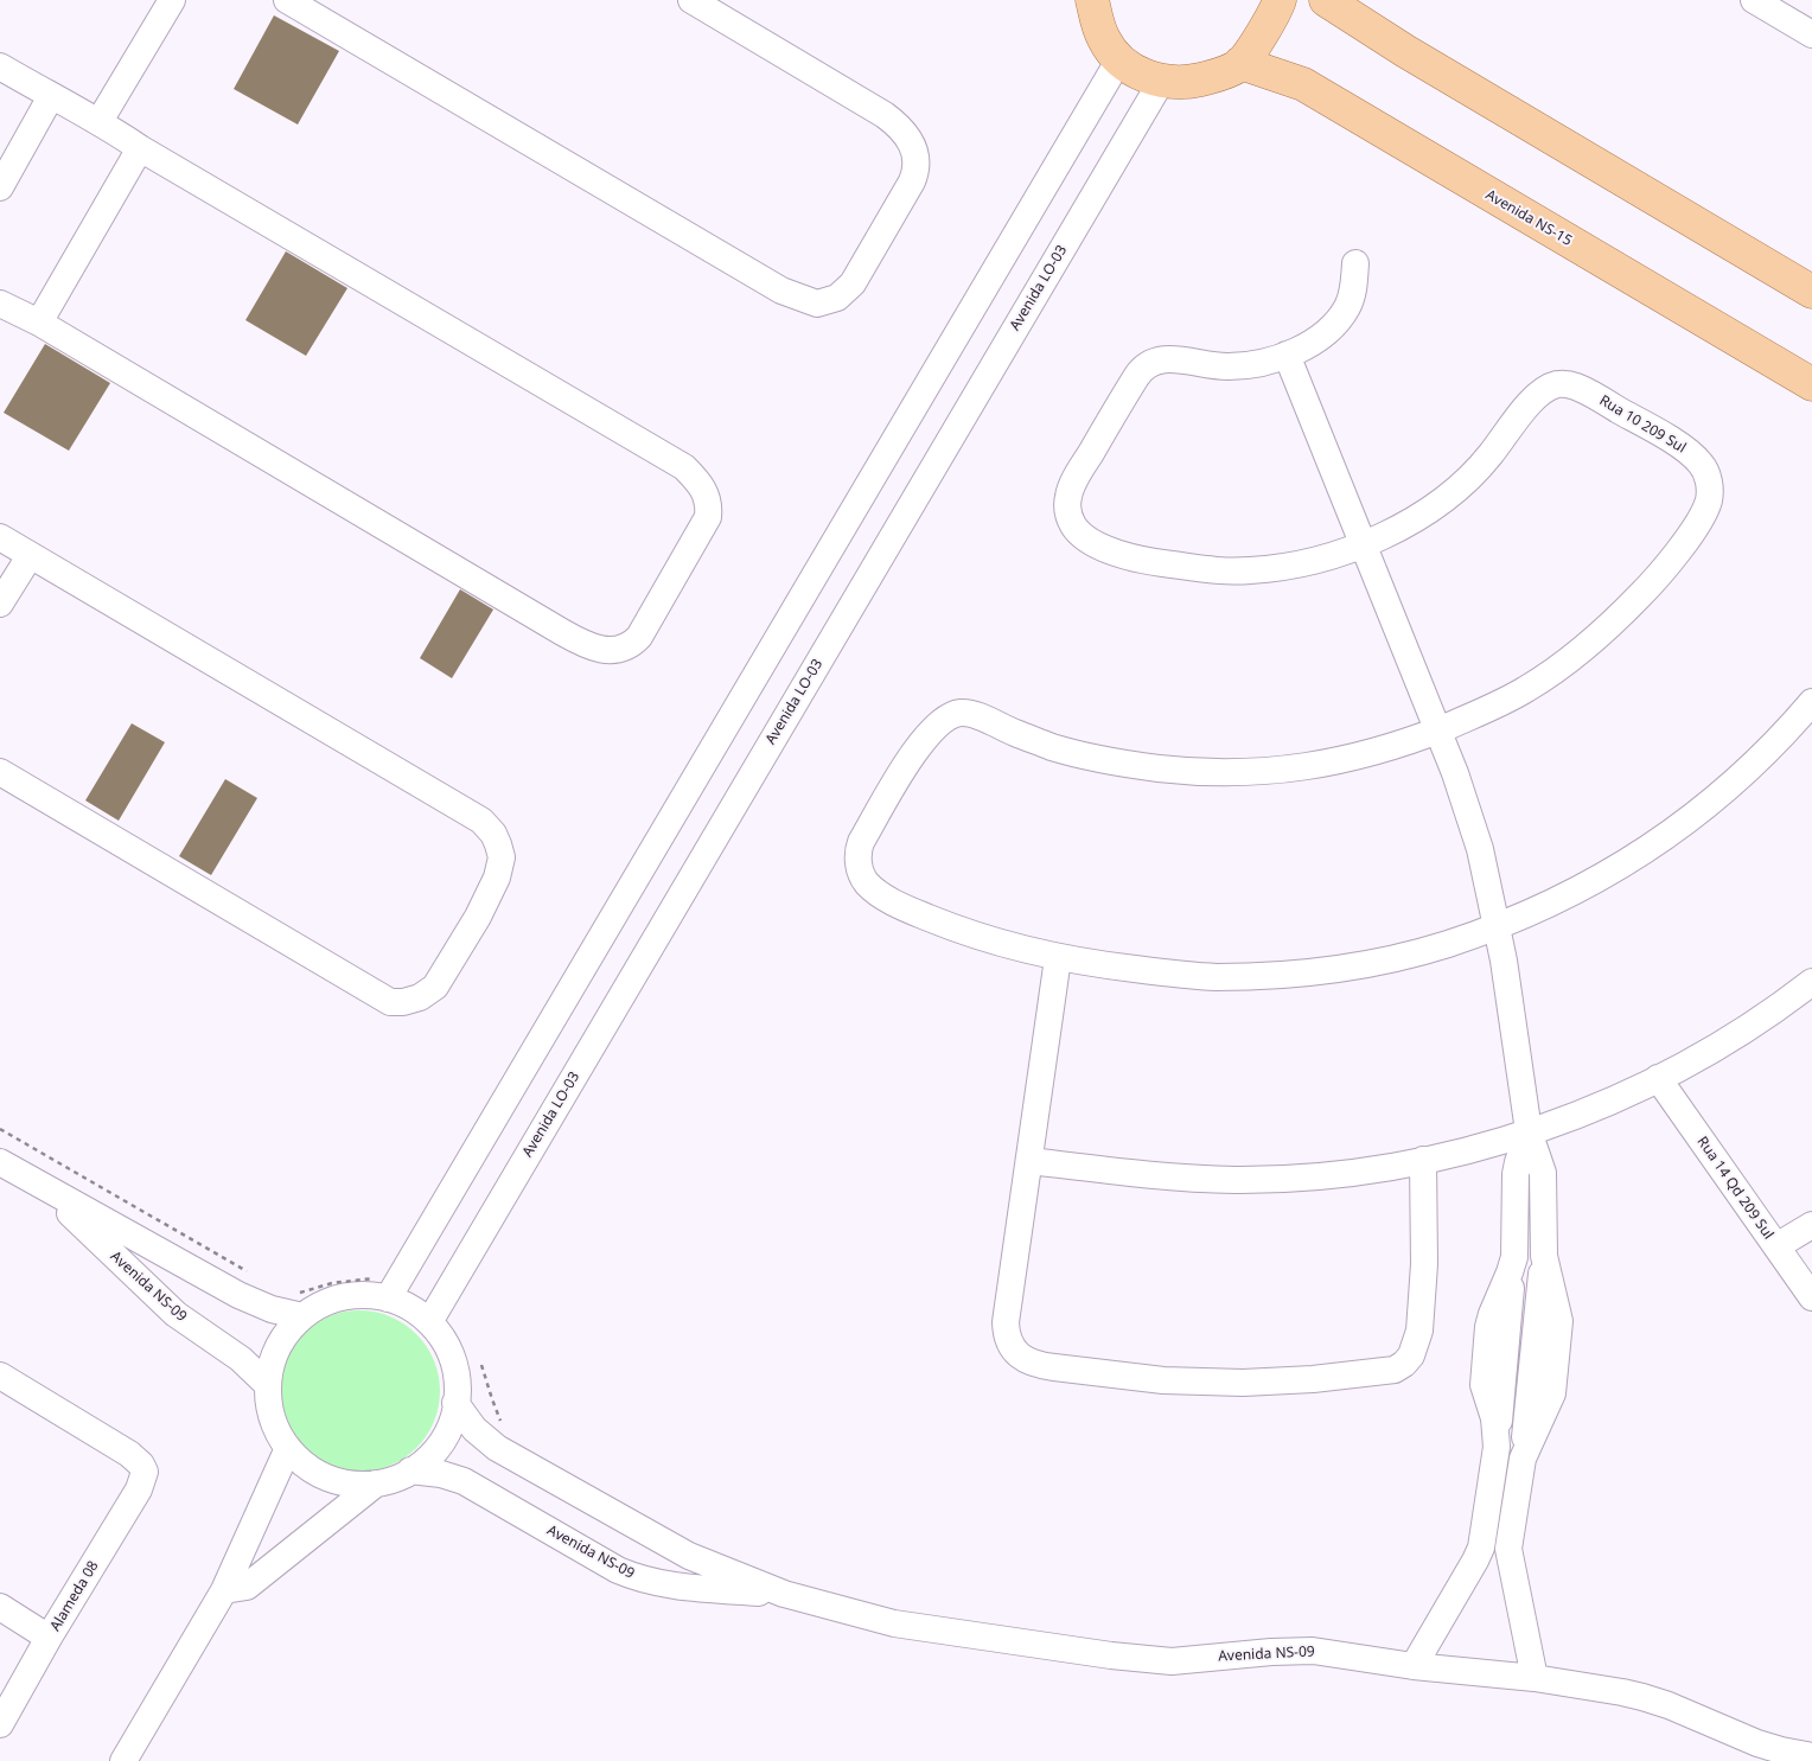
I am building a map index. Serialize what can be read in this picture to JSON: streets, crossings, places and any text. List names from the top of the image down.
{
  "streets": {
    "main road": ["Avenida NS-15"],
    "street": [
      "Avenida LO-03",
      "Rua 10 209 Sul",
      "Rua 14 Qd 209 Sul",
      "Avenida NS-09",
      "Alameda 08"
    ]
  },
  "crossings": [
    ["Avenida LO-03", "Avenida NS-09"]
  ]
}
